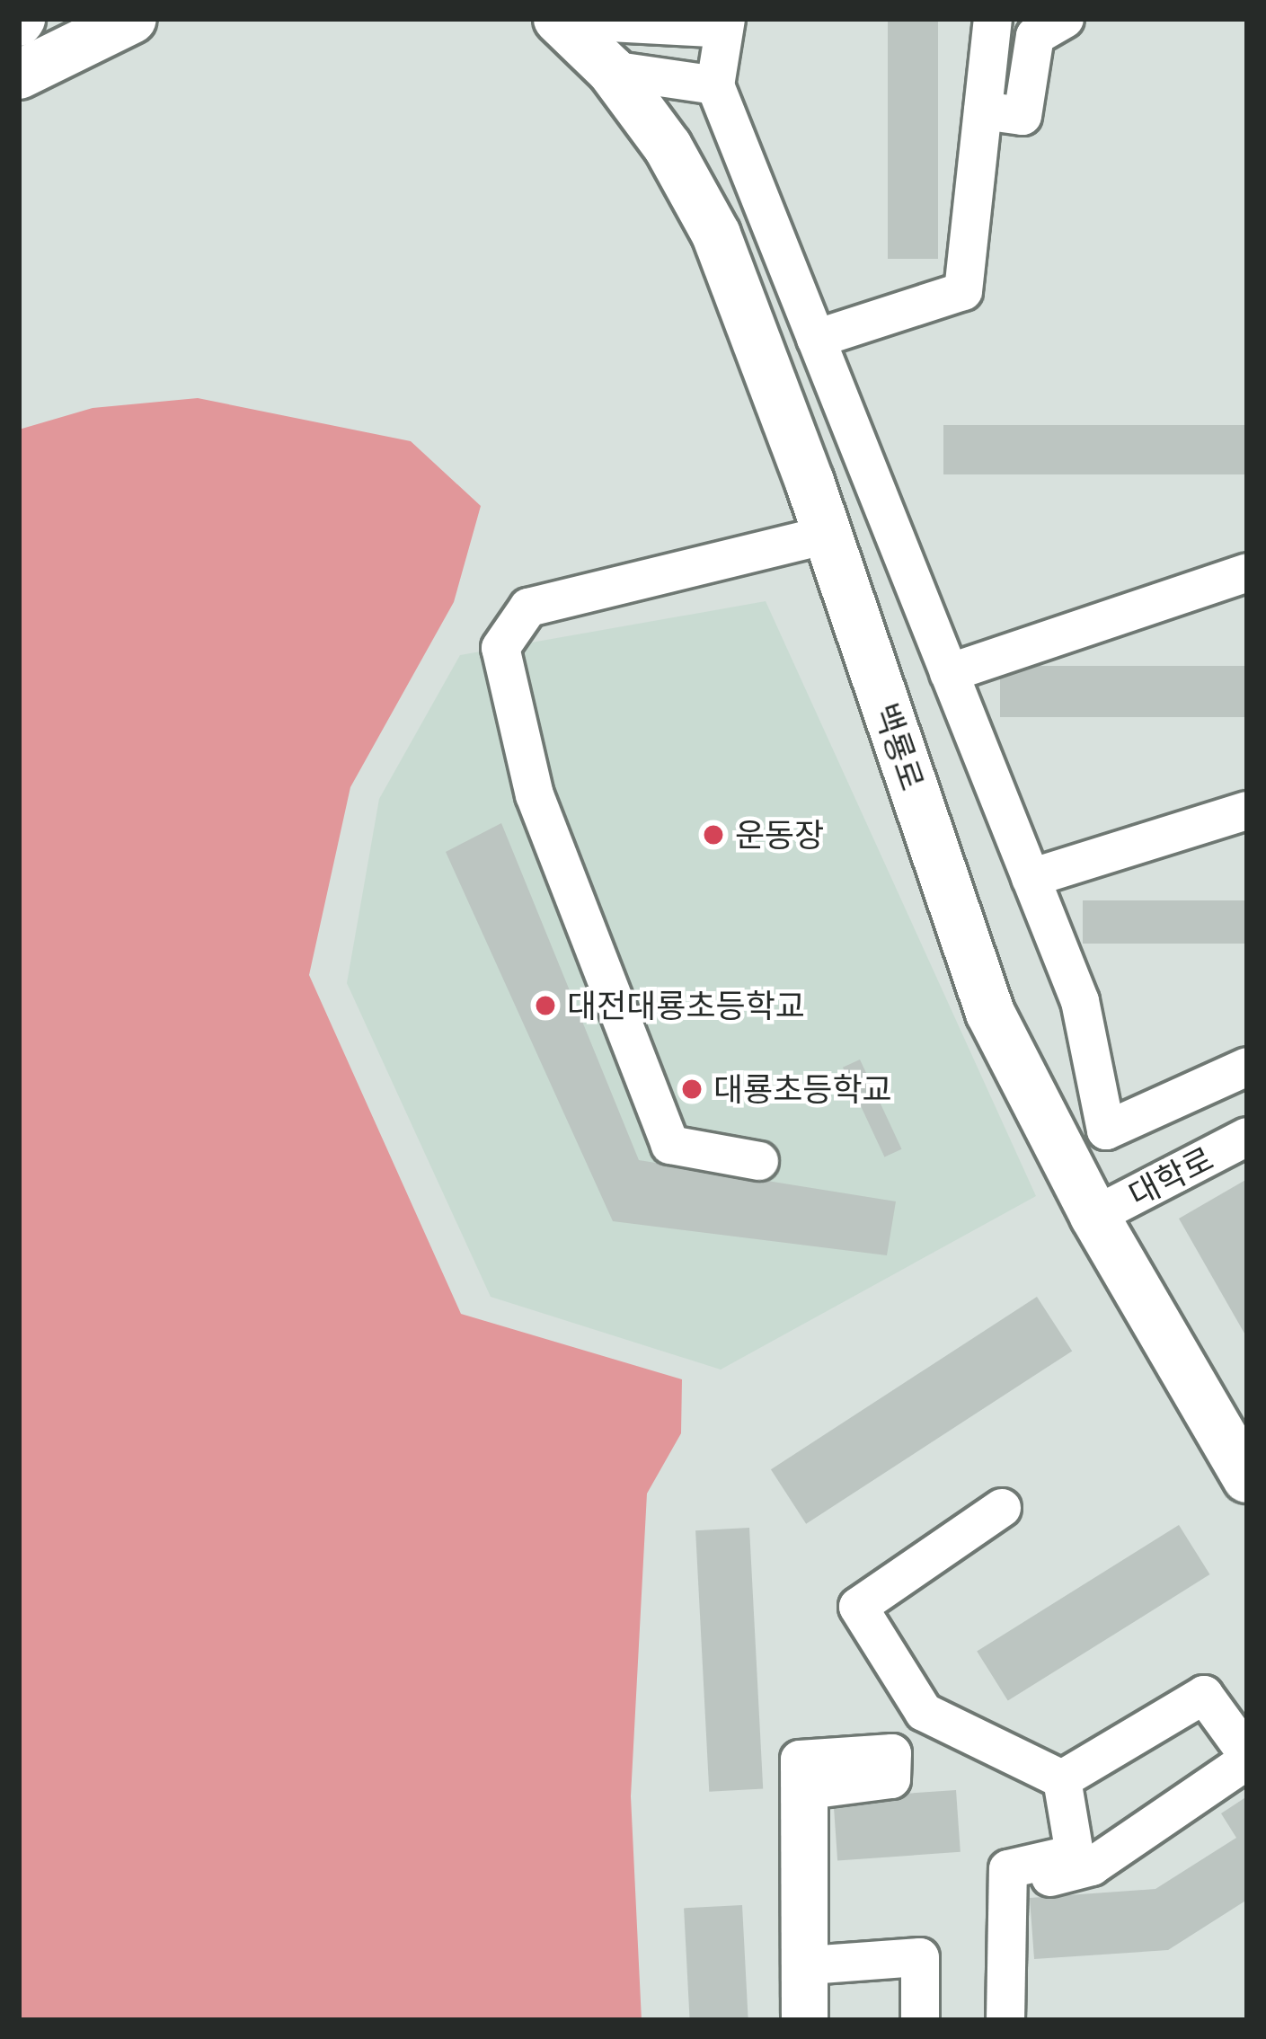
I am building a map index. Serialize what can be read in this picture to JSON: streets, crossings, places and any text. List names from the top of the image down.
{
  "streets": {
    "main road": ["백룡로"],
    "street": ["대학로"]
  },
  "crossings": [
    ["백룡로", "대학로"]
  ],
  "places": ["운동장", "대전대룡초등학교", "대룡초등학교"]
}
